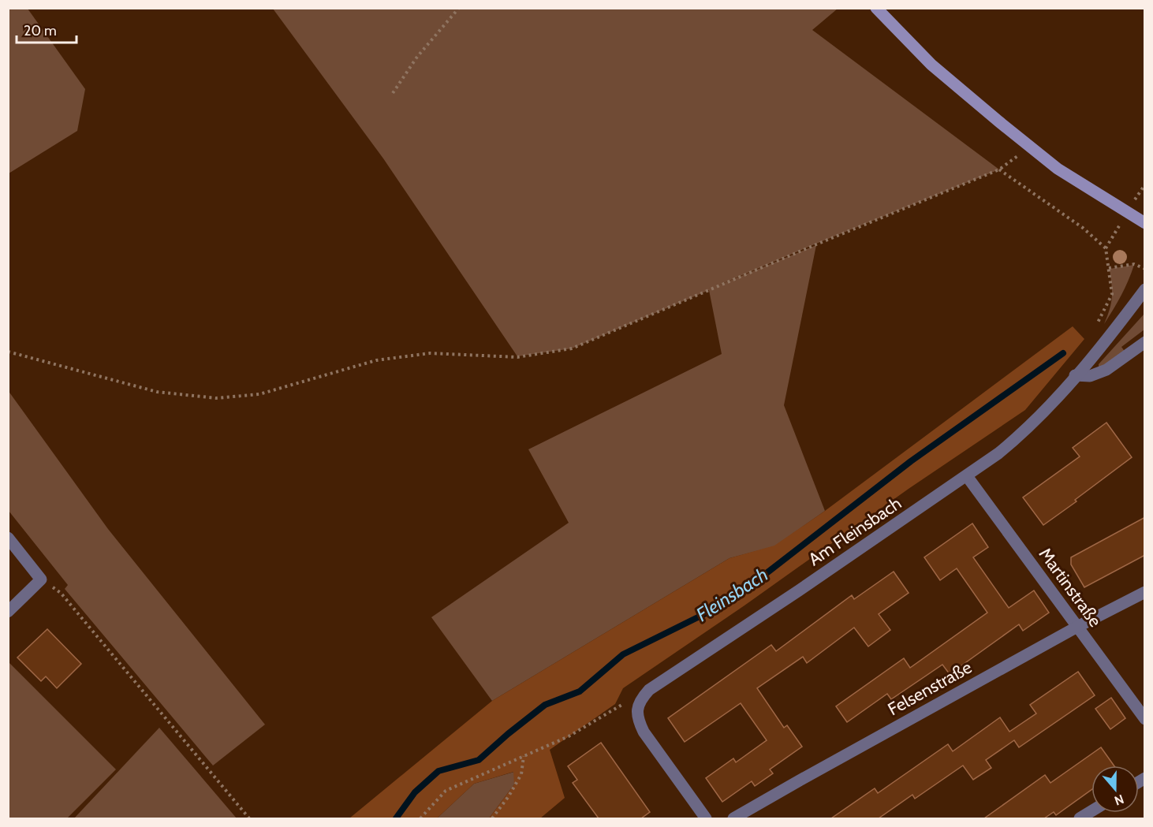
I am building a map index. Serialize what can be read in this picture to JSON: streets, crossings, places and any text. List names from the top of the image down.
{
  "streets": {
    "street": ["Am Fleinsbach", "Martinstraße", "Felsenstraße"]
  },
  "crossings": [
    ["Am Fleinsbach", "Martinstraße"],
    ["Martinstraße", "Felsenstraße"]
  ],
  "water": ["Fleinsbach"],
  "scale_bar": "20 m",
  "north": "bottom"
}
